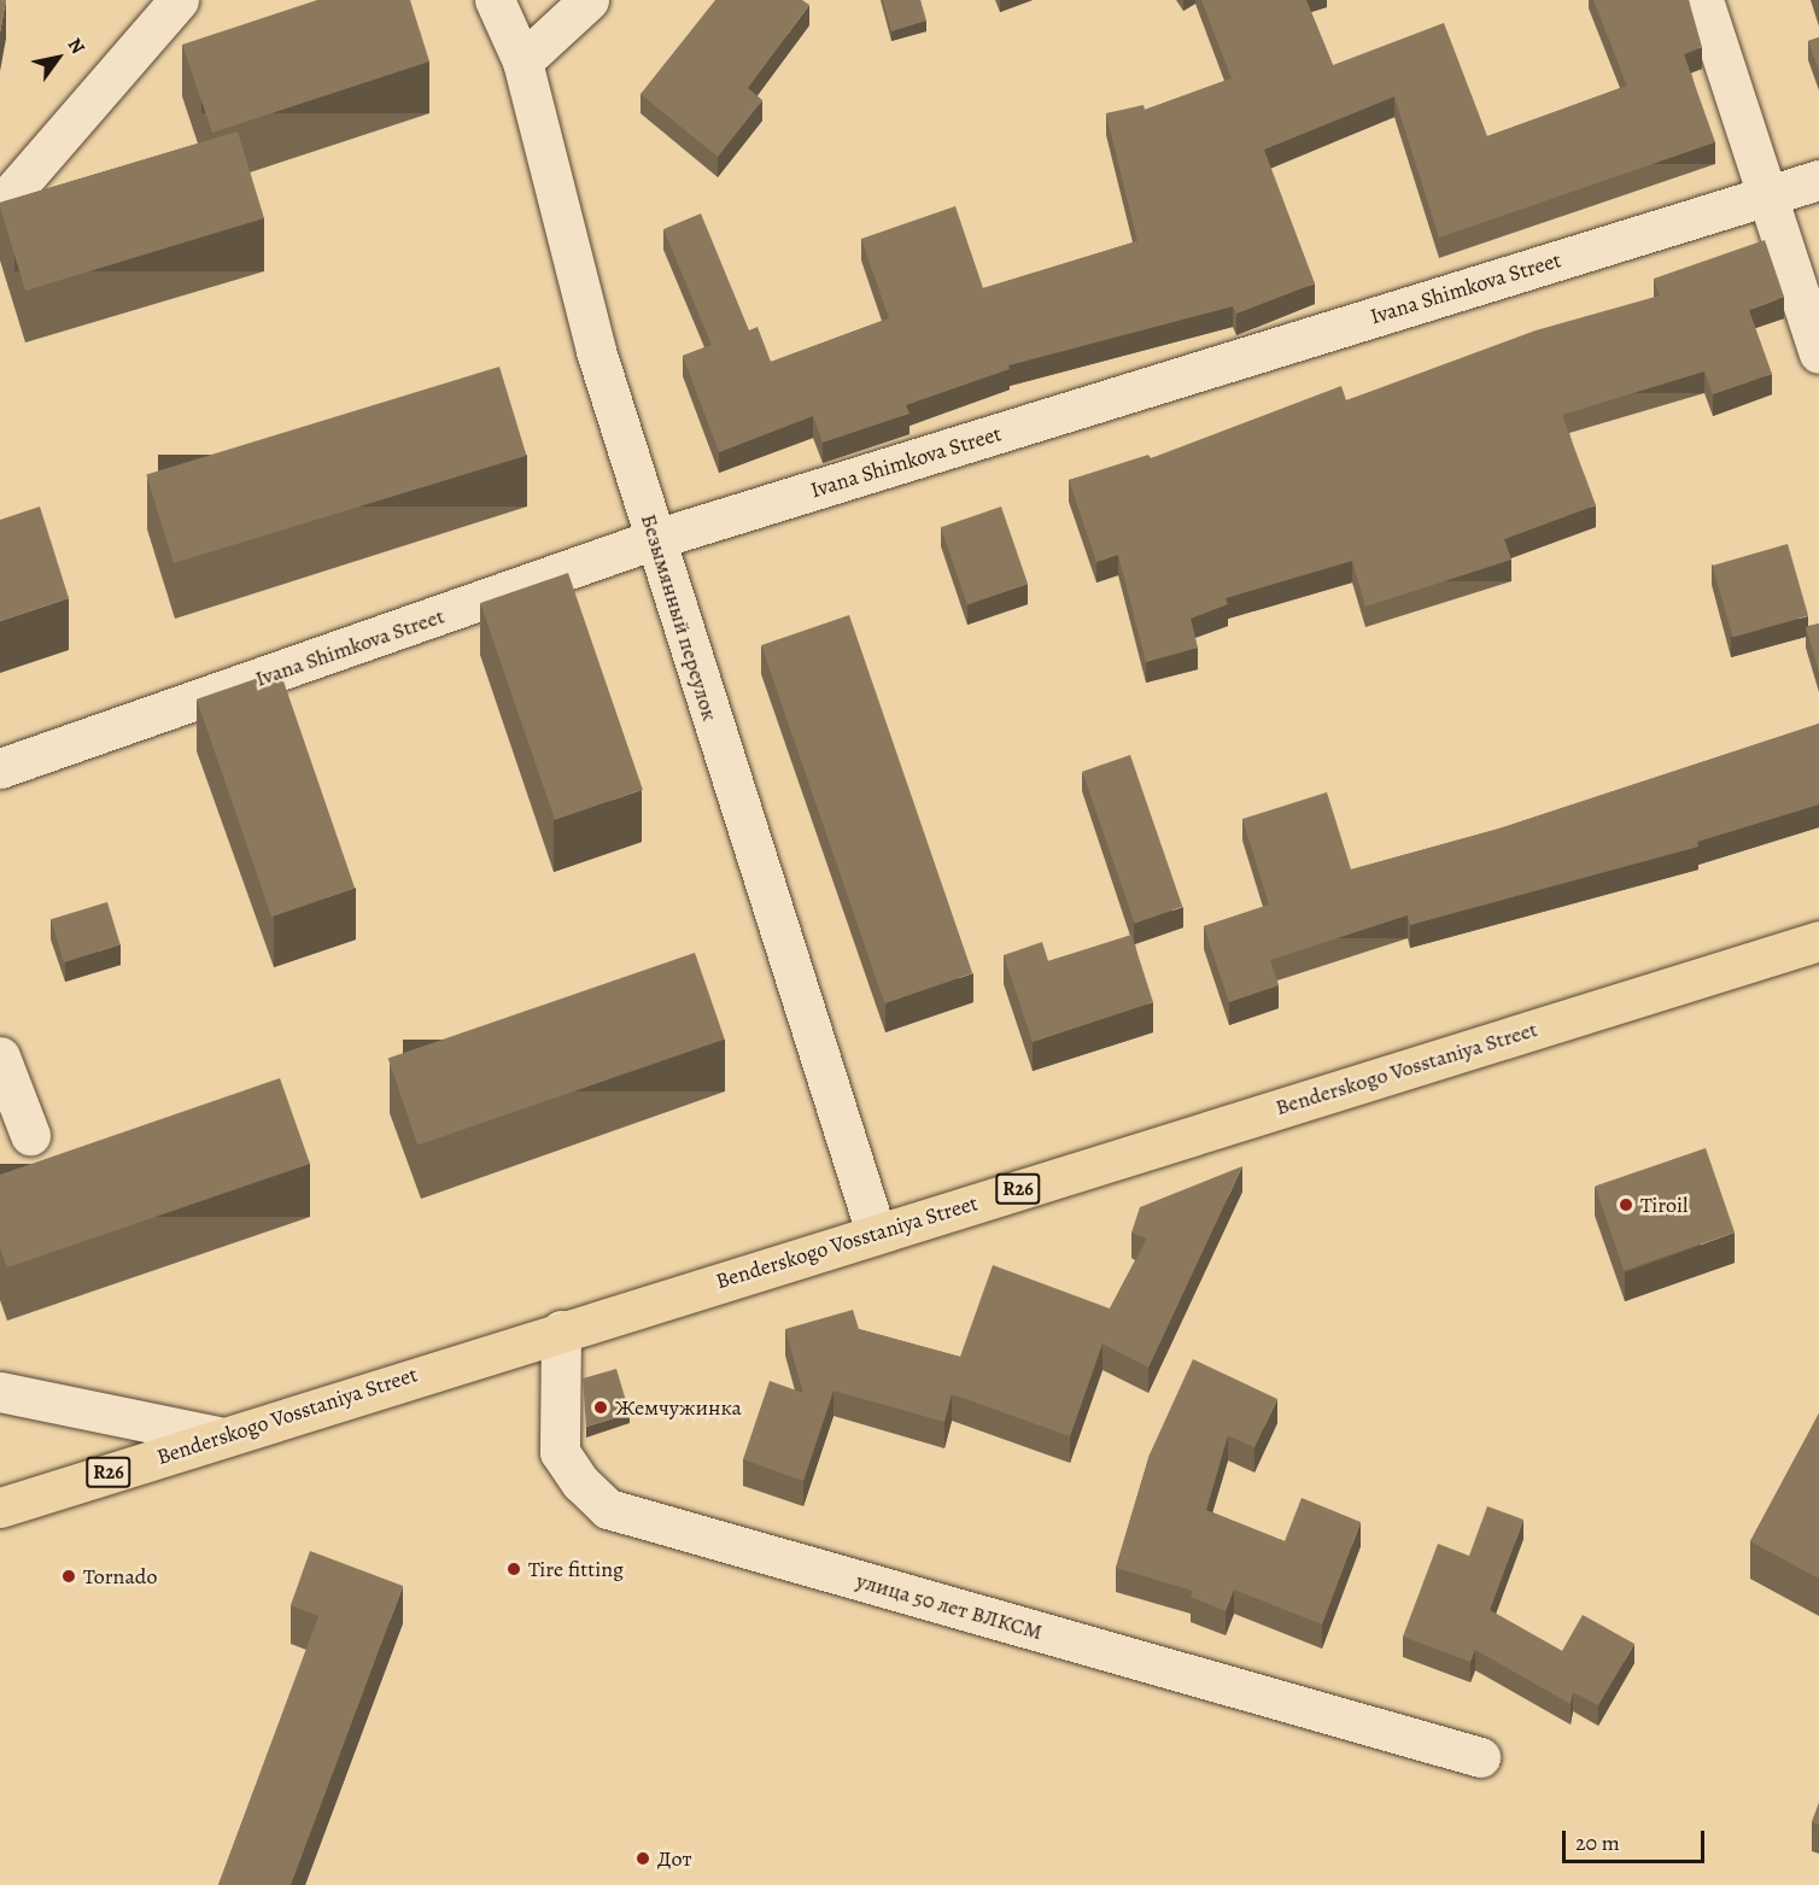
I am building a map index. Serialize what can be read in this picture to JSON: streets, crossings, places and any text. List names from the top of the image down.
{
  "streets": {
    "main road": ["Benderskogo Vosstaniya Street", "R26"],
    "street": ["Ivana Shimkova Street", "Безымянный переулок", "улица 50 лет ВЛКСМ"]
  },
  "crossings": [
    ["Ivana Shimkova Street", "Безымянный переулок"],
    ["Безымянный переулок", "Benderskogo Vosstaniya Street"],
    ["Benderskogo Vosstaniya Street", "улица 50 лет ВЛКСМ"]
  ],
  "places": [
    "Tiroil",
    "Жемчужинка",
    "Tire fitting",
    "Tornado",
    "Дот"
  ],
  "scale_bar": "20 m",
  "north": "top right"
}
